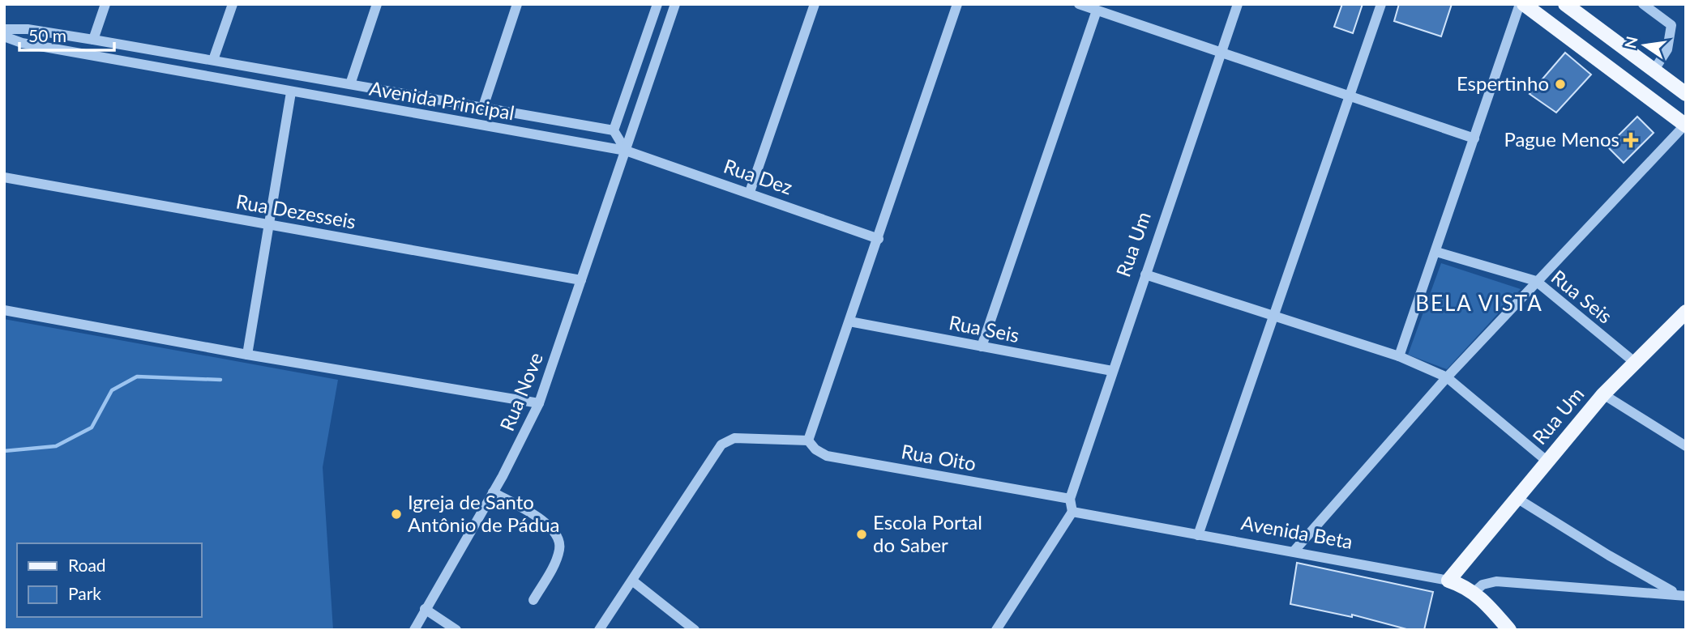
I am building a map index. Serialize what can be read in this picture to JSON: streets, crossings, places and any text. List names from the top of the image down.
{
  "streets": {
    "main road": ["Rua Um", "Avenida Beta"],
    "street": [
      "Avenida Principal",
      "Rua Dez",
      "Rua Dezesseis",
      "Rua Seis",
      "Rua Nove",
      "Rua Oito"
    ]
  },
  "crossings": [
    ["Avenida Principal", "Rua Dez"],
    ["Avenida Principal", "Rua Nove"],
    ["Rua Dez", "Rua Nove"],
    ["Rua Dezesseis", "Rua Nove"],
    ["Rua Um", "Rua Seis"],
    ["Rua Um", "Rua Oito"],
    ["Rua Um", "Avenida Beta"]
  ],
  "districts": ["BELA VISTA"],
  "places": {
    "other": ["Espertinho", "Igreja de Santo Antônio de Pádua", "Escola Portal do Saber"],
    "health": ["Pague Menos"]
  },
  "legend": ["Road", "Park"],
  "scale_bar": "50 m",
  "north": "left"
}
